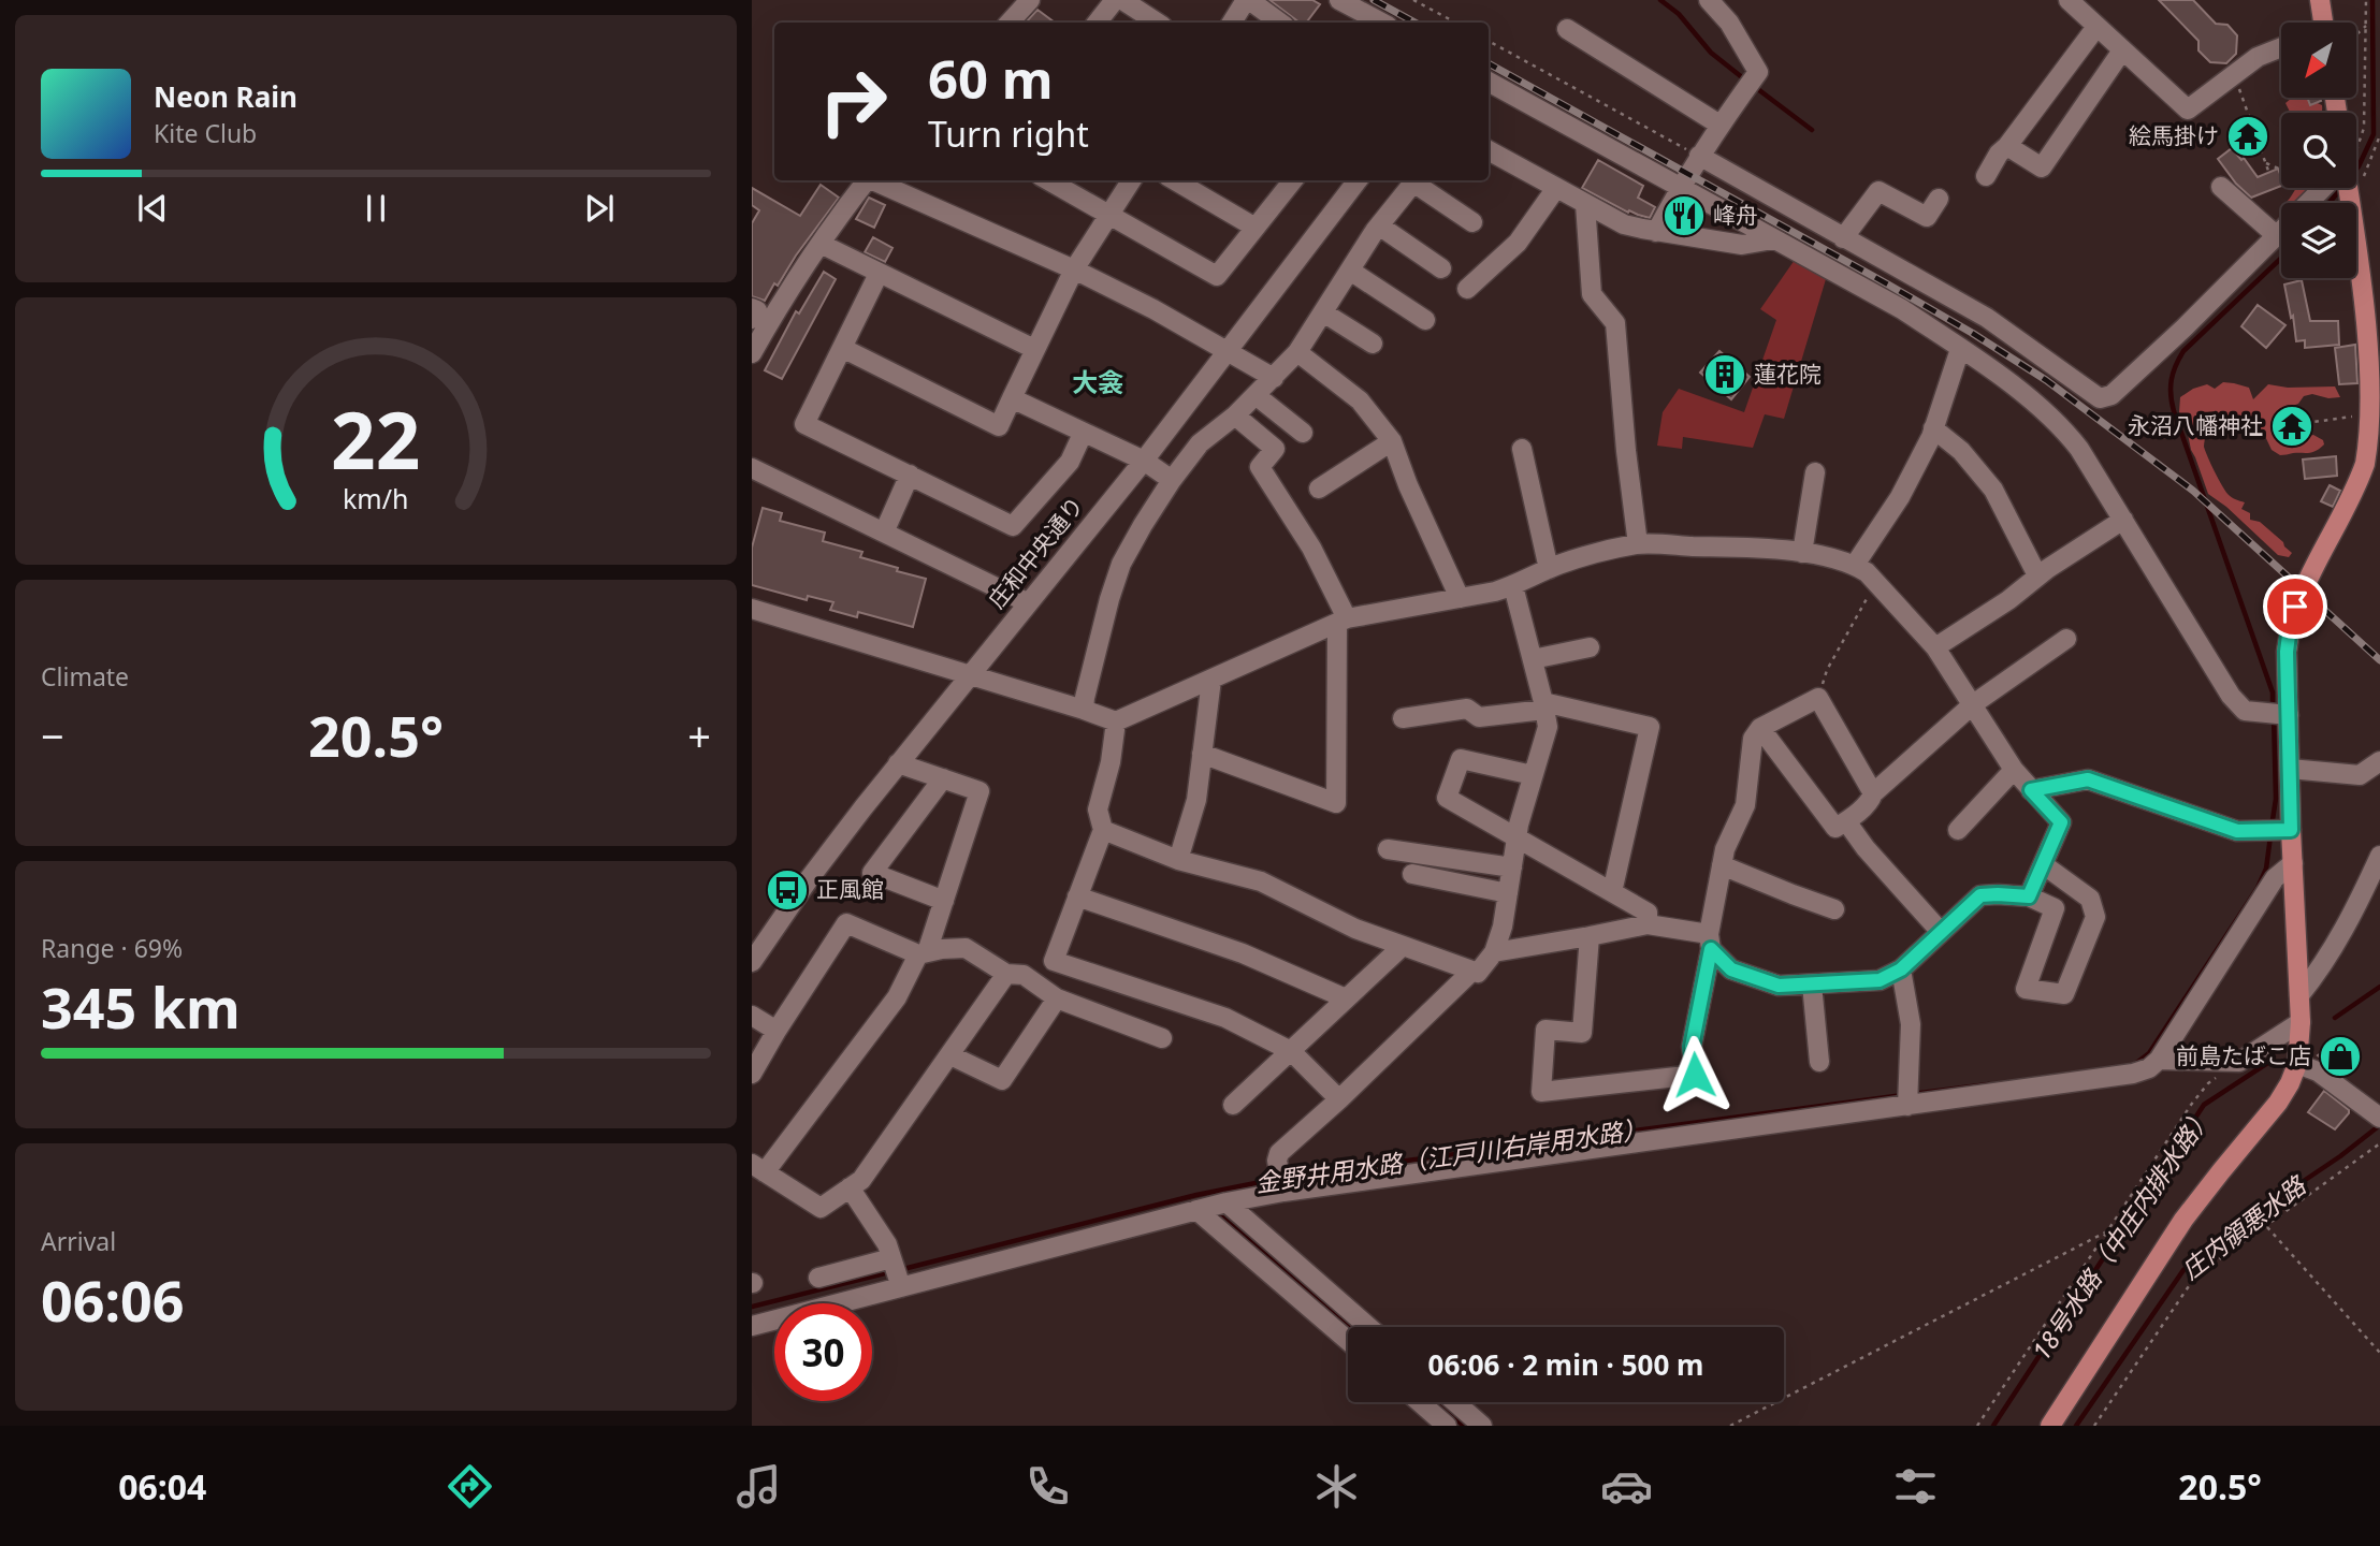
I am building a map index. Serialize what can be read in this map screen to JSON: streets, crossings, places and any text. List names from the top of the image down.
{
  "streets": {
    "street": ["庄和中央通り"]
  },
  "districts": ["大衾"],
  "water": ["金野井用水路（江戸川右岸用水路）", "庄内領悪水路", "18号水路（中庄内排水路）"],
  "places": {
    "temple": ["絵馬掛け", "永沼八幡神社"],
    "restaurant": ["峰舟"],
    "building": ["蓮花院"],
    "bus stop": ["正風館"],
    "shop": ["前島たばこ店"]
  },
  "north": "bottom left",
  "page": {
    "turn": ["60 m", "Turn right"],
    "song": ["Neon Rain", "Kite Club"],
    "tile": [
      "Climate",
      ["Range · 69%", "345 km"],
      ["Arrival", "06:06"]
    ],
    "heat": ["−", "20.5°", "+"],
    "limit": "30",
    "trip": "06:06 · 2 min · 500 m",
    "tabs": ["06:04", "20.5°"],
    "gauge": ["22", "km/h"]
  }
}
